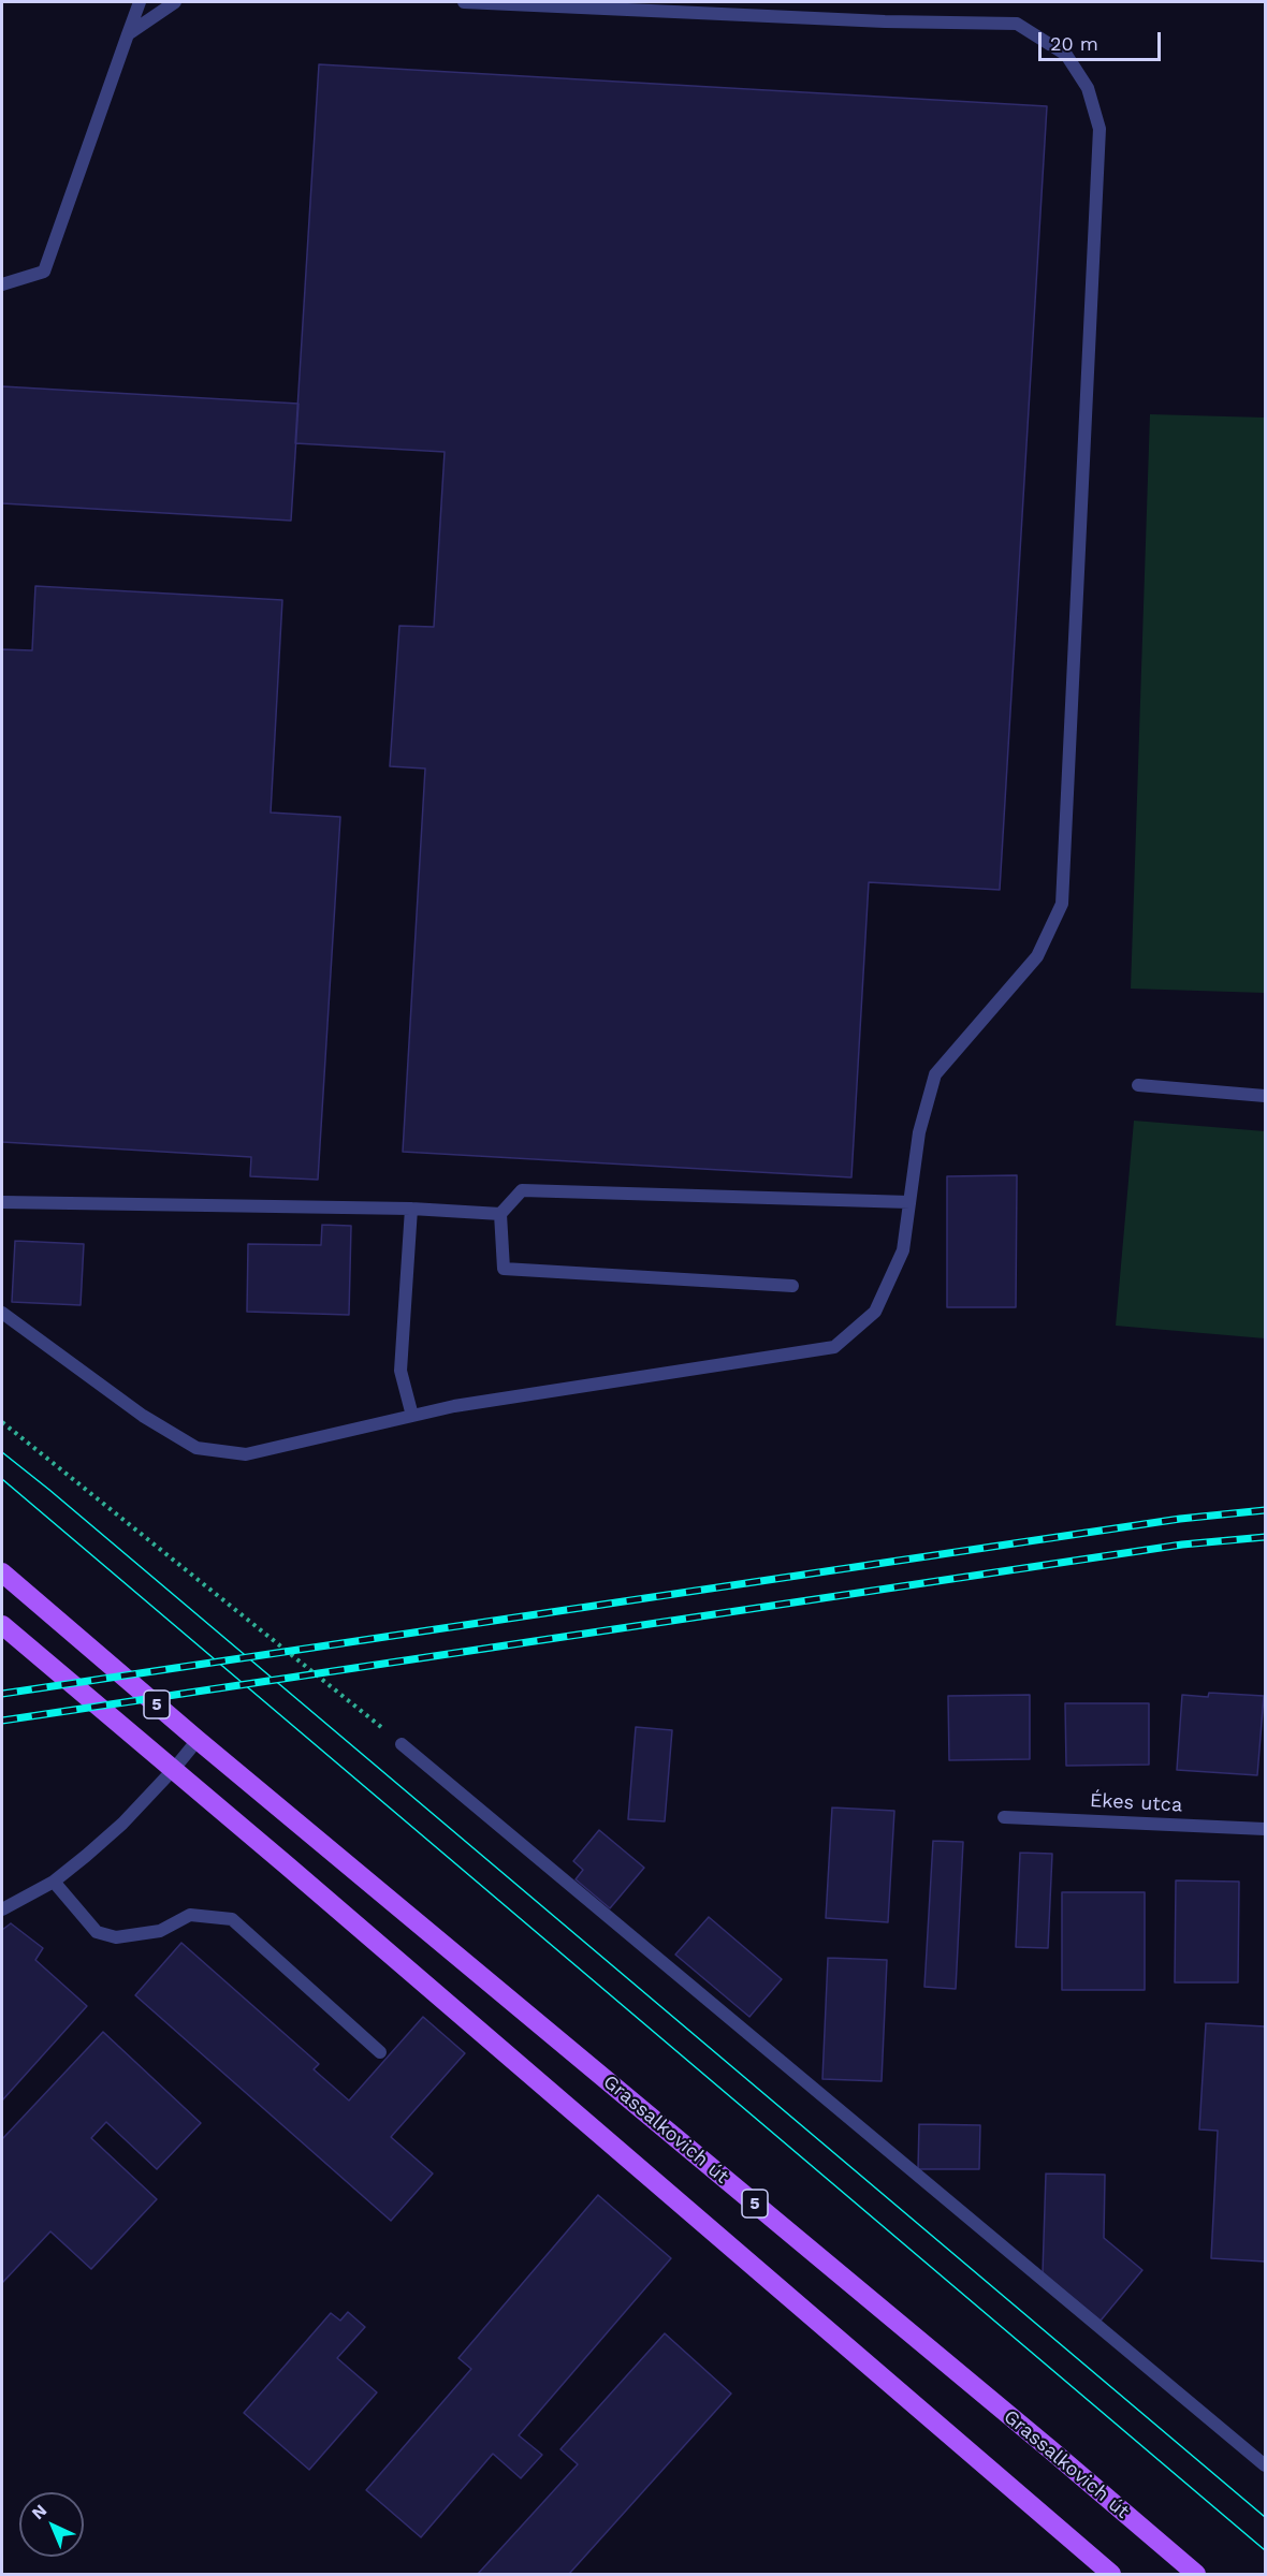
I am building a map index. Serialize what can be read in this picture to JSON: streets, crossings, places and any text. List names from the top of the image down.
{
  "streets": {
    "main road": ["5", "Grassalkovich út"],
    "street": ["Ékes utca"]
  },
  "crossings": [
    ["5", "Grassalkovich út"]
  ],
  "scale_bar": "20 m",
  "north": "top left"
}
